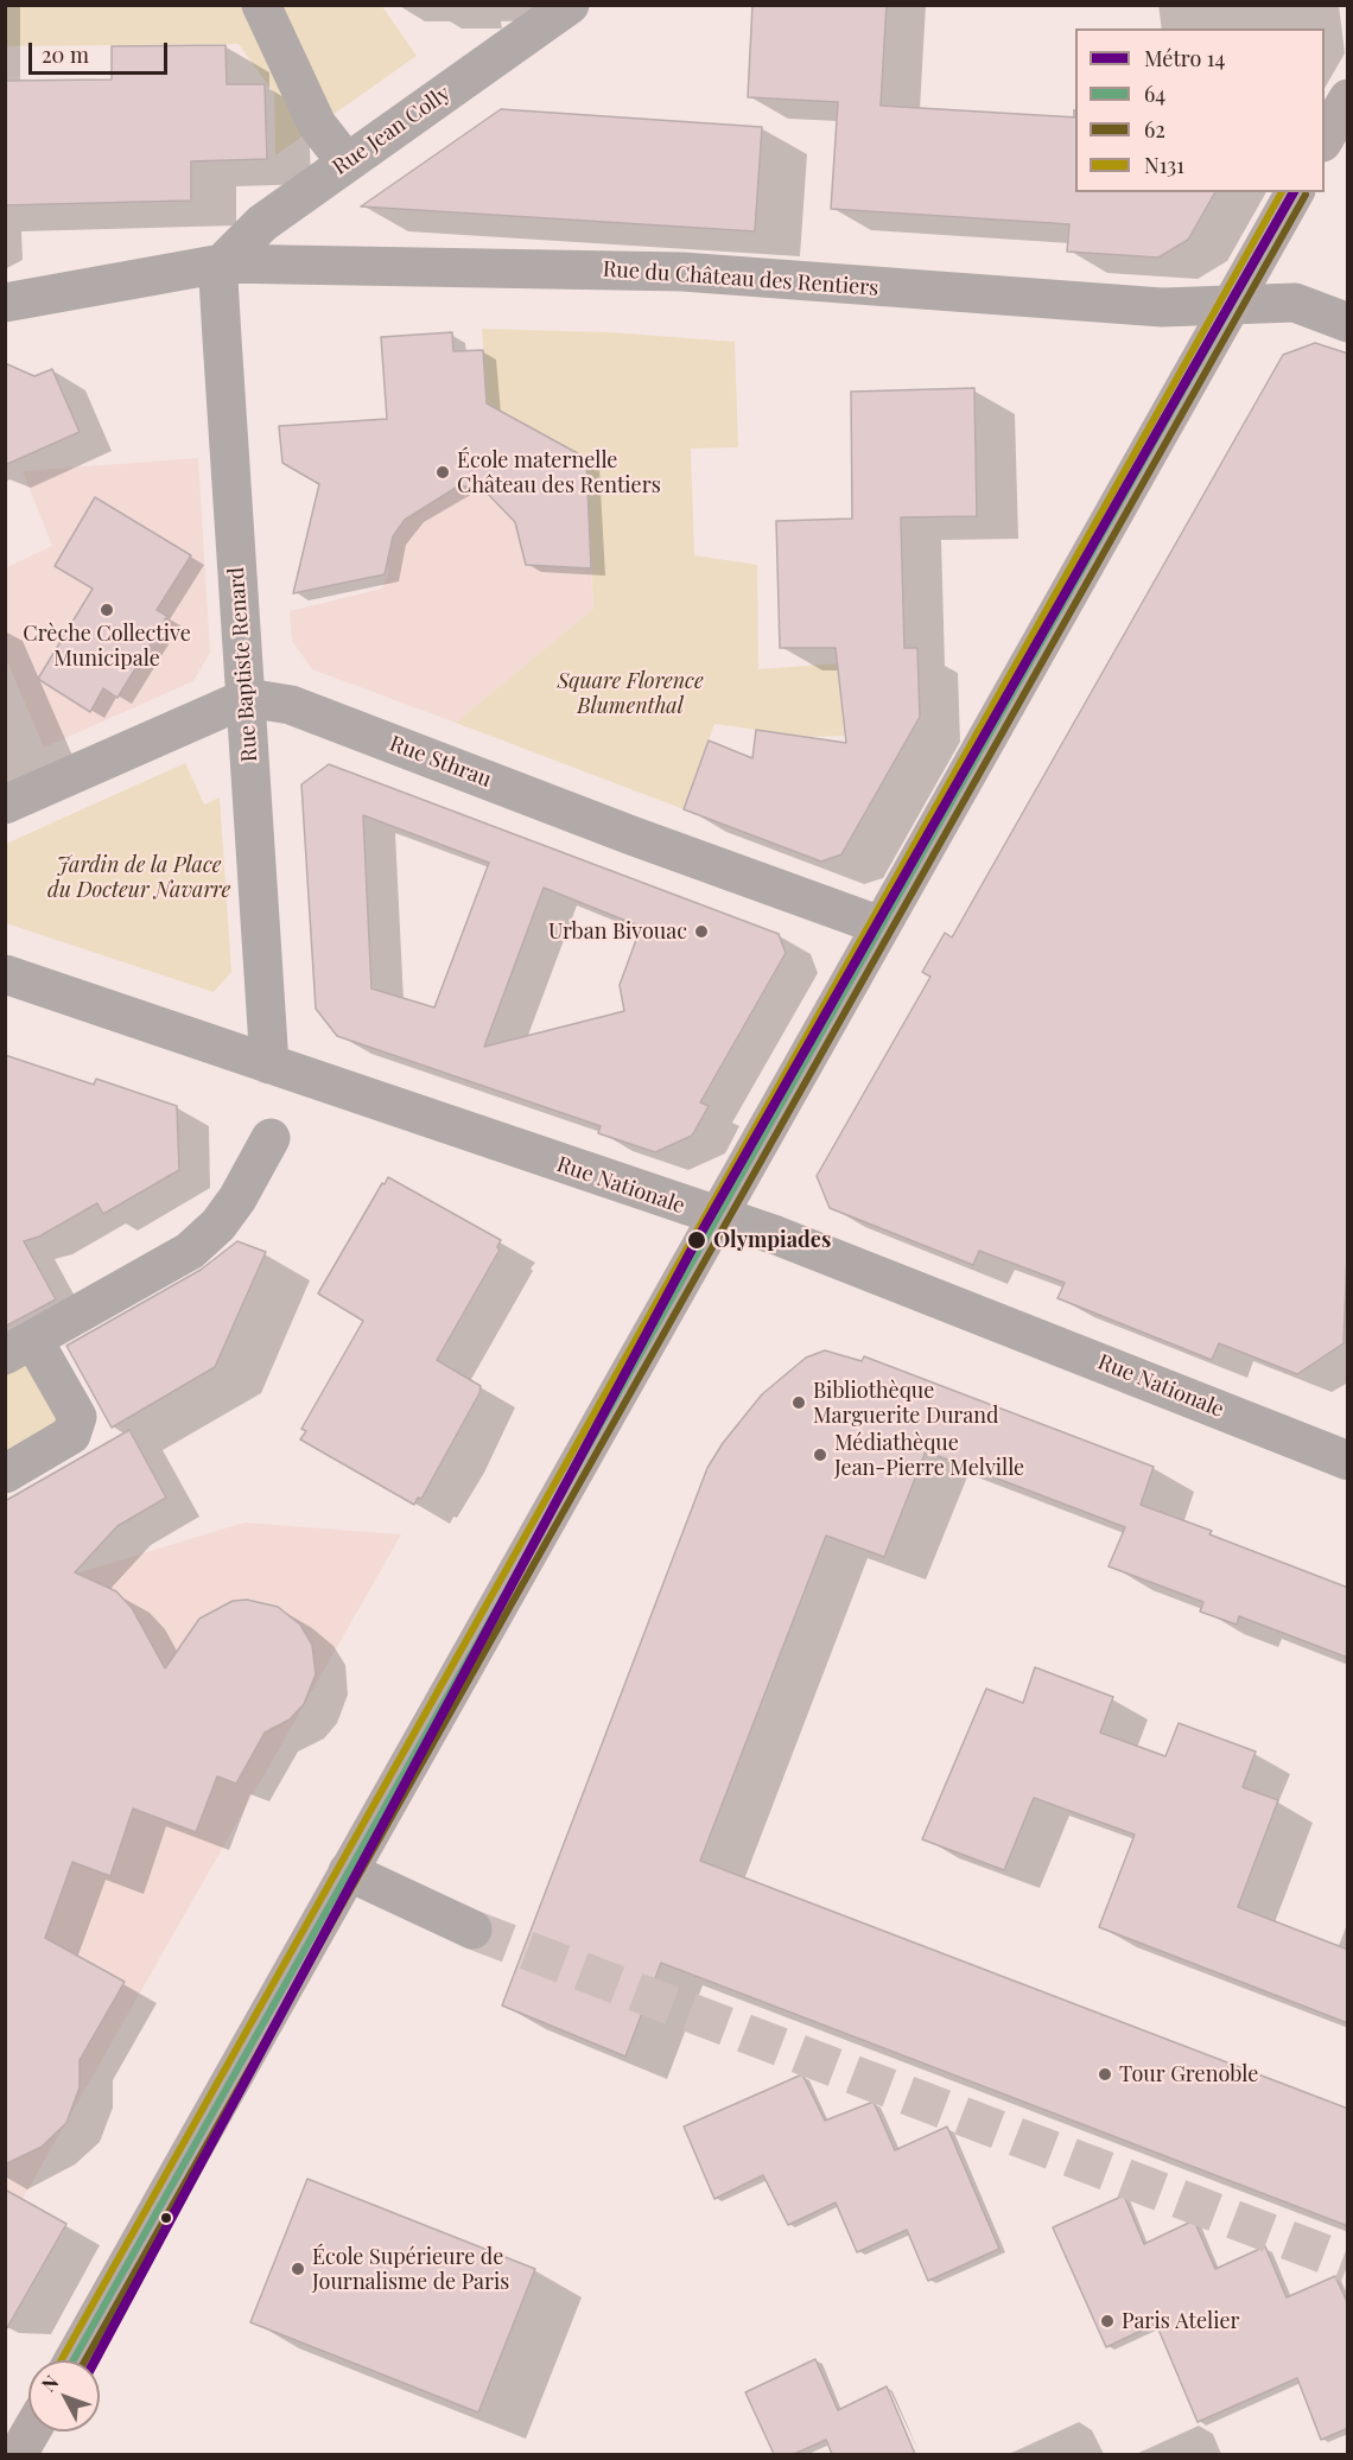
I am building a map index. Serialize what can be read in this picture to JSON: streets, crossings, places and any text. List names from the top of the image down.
{
  "streets": {
    "street": [
      "Rue Jean Colly",
      "Rue du Château des Rentiers",
      "Rue Baptiste Renard",
      "Rue Sthrau",
      "Rue Nationale"
    ]
  },
  "crossings": [
    ["Rue Jean Colly", "Rue du Château des Rentiers"],
    ["Rue Jean Colly", "Rue Baptiste Renard"],
    ["Rue du Château des Rentiers", "Rue Baptiste Renard"],
    ["Rue Baptiste Renard", "Rue Sthrau"],
    ["Rue Baptiste Renard", "Rue Nationale"]
  ],
  "parks": ["Square Florence Blumenthal", "Jardin de la Place du Docteur Navarre"],
  "places": [
    "École maternelle Château des Rentiers",
    "Crèche Collective Municipale",
    "Urban Bivouac",
    "Olympiades",
    "Bibliothèque Marguerite Durand",
    "Médiathèque Jean-Pierre Melville",
    "Tour Grenoble",
    "École Supérieure de Journalisme de Paris",
    "Paris Atelier"
  ],
  "lines": [
    "metro line 14",
    "transit line 64",
    "transit line N131",
    "transit line 62"
  ],
  "legend": [
    "Métro 14",
    "64",
    "62",
    "N131"
  ],
  "scale_bar": "20 m",
  "north": "top left"
}
